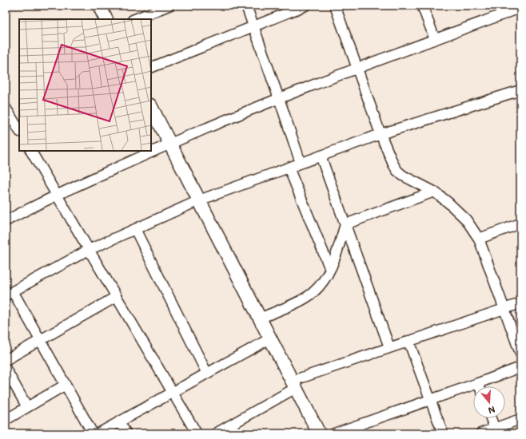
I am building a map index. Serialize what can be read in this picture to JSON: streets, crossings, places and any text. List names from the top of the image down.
{
  "north": "bottom"
}
